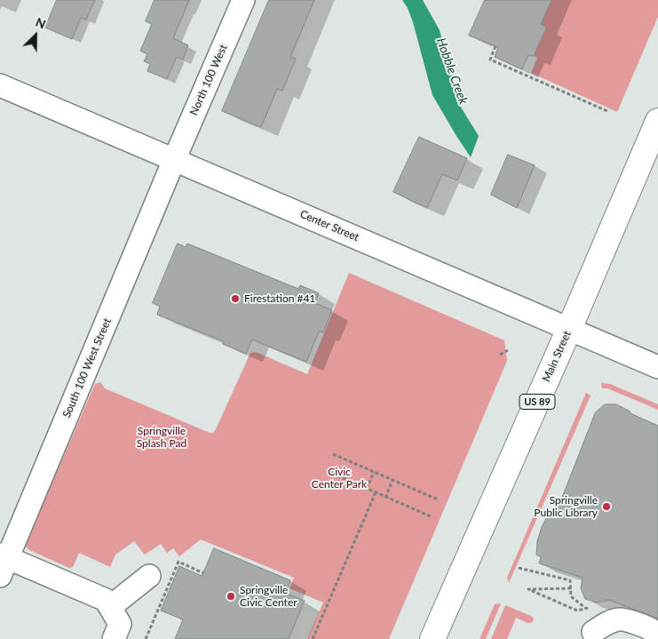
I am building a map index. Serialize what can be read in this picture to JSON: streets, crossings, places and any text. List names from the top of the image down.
{
  "streets": {
    "main road": ["Main Street", "US 89"],
    "street": ["North 100 West", "Center Street", "South 100 West Street"]
  },
  "crossings": [
    ["North 100 West", "Center Street"],
    ["North 100 West", "South 100 West Street"],
    ["Center Street", "Main Street"],
    ["Center Street", "South 100 West Street"]
  ],
  "water": ["Hobble Creek"],
  "parks": ["Springville Splash Pad", "Civic Center Park"],
  "places": ["Firestation #41", "Springville Public Library", "Springville Civic Center"],
  "north": "top right"
}
